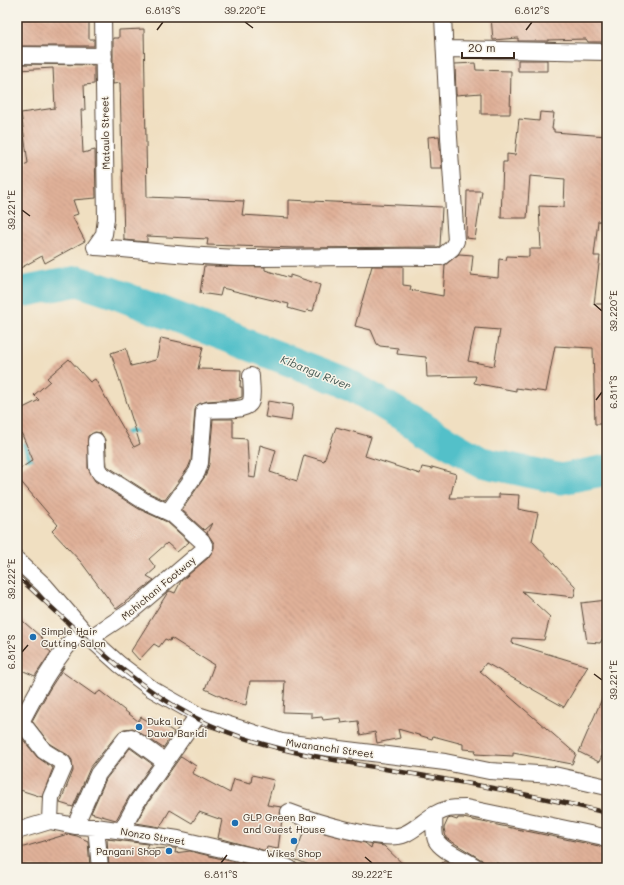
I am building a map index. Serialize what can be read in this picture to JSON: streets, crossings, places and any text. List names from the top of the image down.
{
  "streets": {
    "street": [
      "Mataulo Street",
      "Mchichani Footway",
      "Mwananchi Street",
      "Nonzo Street"
    ]
  },
  "crossings": [
    ["Mchichani Footway", "Mwananchi Street"]
  ],
  "water": ["Kibangu River"],
  "places": [
    "Simple Hair Cutting Salon",
    "Duka la Dawa Baridi",
    "GLP Green Bar and Guest House",
    "Wikes Shop",
    "Pangani Shop"
  ],
  "scale_bar": "20 m",
  "coordinates": [
    "6.813°S",
    "39.220°E",
    "6.812°S",
    "39.221°E",
    "6.811°S",
    "39.222°E"
  ]
}
